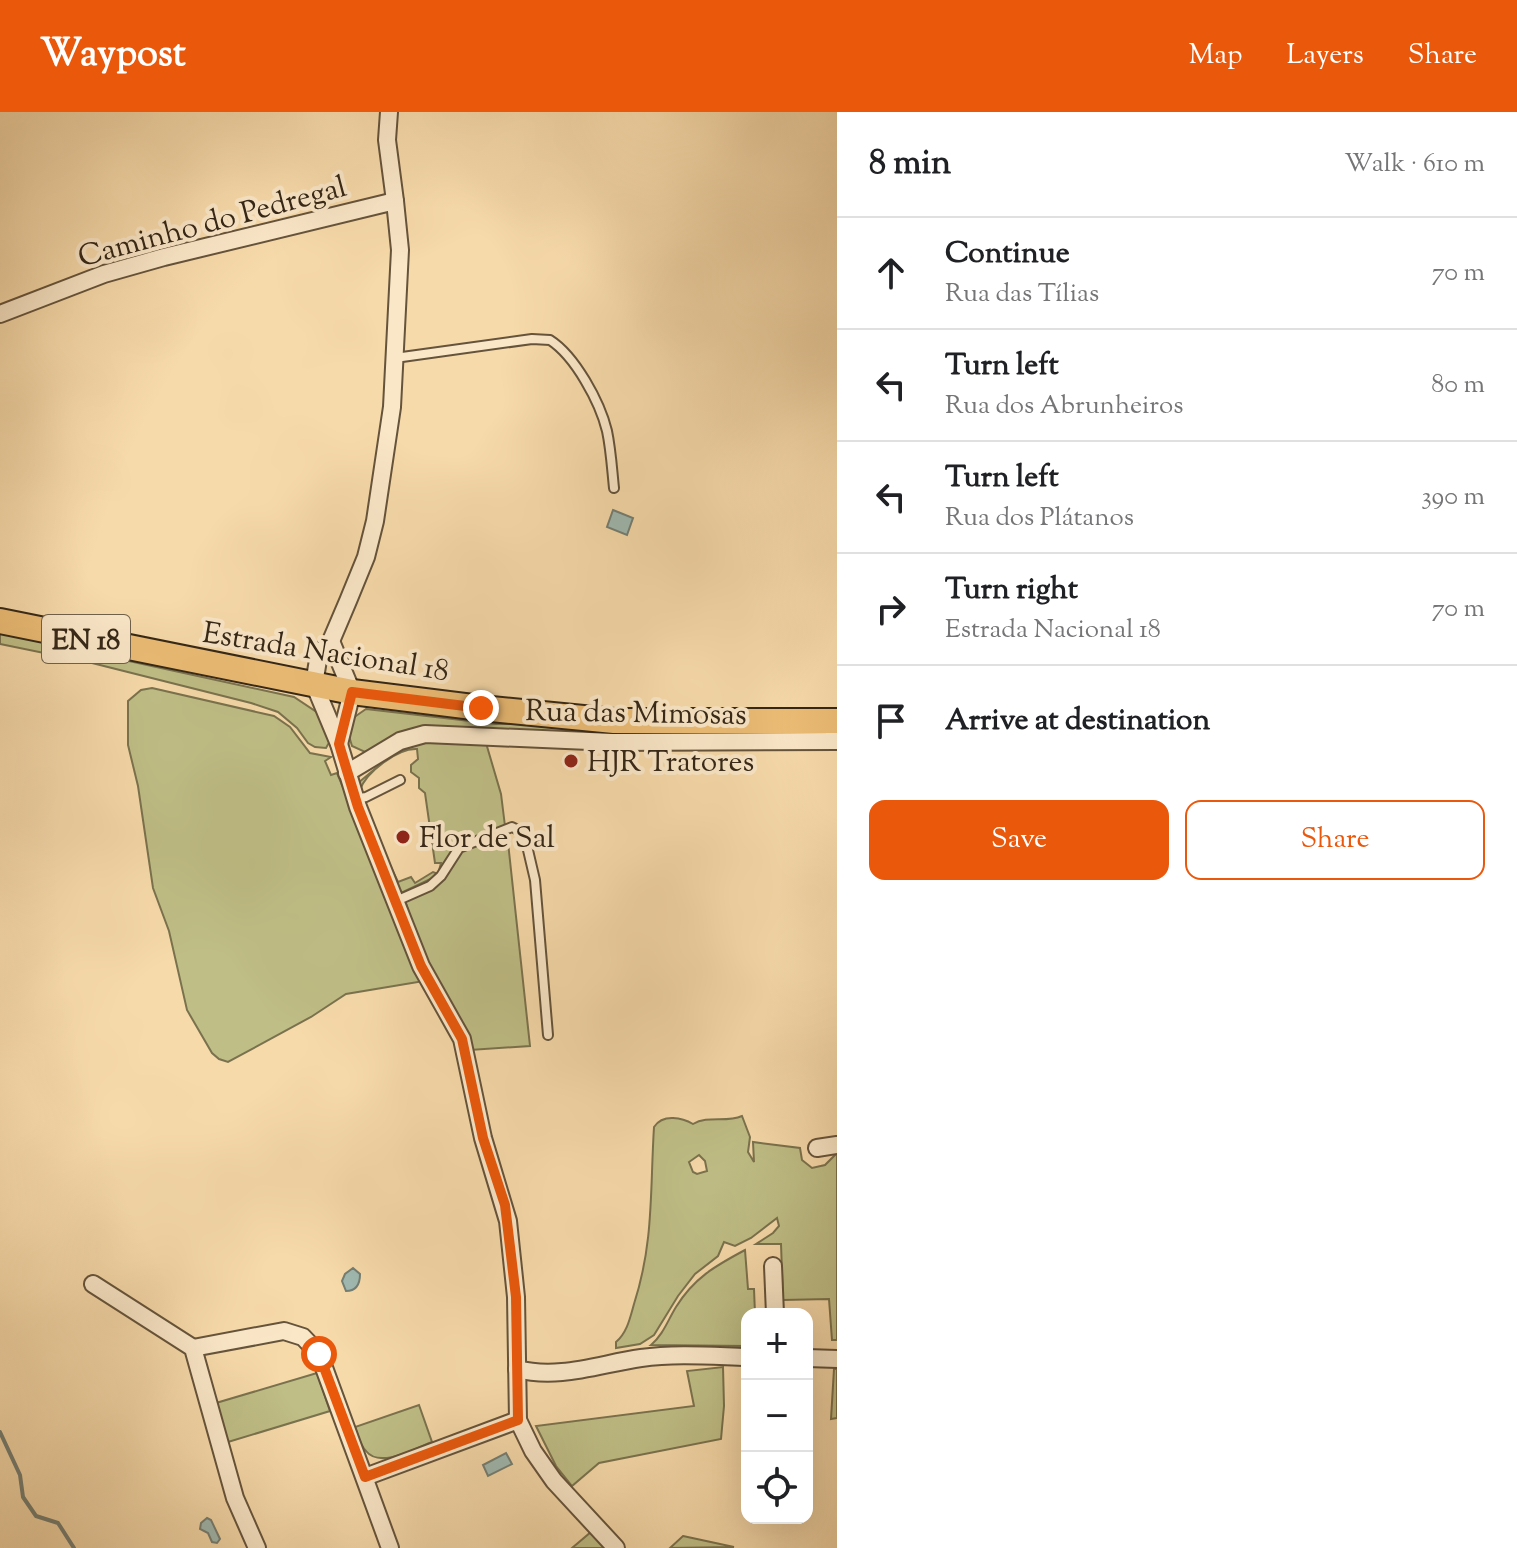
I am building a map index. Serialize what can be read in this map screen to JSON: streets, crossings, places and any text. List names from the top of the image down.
{
  "streets": {
    "main road": ["EN 18", "Estrada Nacional 18"],
    "street": ["Caminho do Pedregal", "Rua das Mimosas"]
  },
  "crossings": [
    ["Caminho do Pedregal", "Estrada Nacional 18"]
  ],
  "places": ["HJR Tratores", "Flor de Sal"],
  "page": {
    "header": "Waypost",
    "nav": ["Map", "Layers", "Share"],
    "heading": ["8 min", "Walk · 610 m"],
    "list": [
      ["Continue", "Rua das Tílias", "70 m"],
      ["Turn left", "Rua dos Abrunheiros", "80 m"],
      ["Turn left", "Rua dos Plátanos", "390 m"],
      ["Turn right", "Estrada Nacional 18", "70 m"],
      "Arrive at destination"
    ],
    "buttons": ["Save", "Share"],
    "map_buttons": ["+", "−"]
  }
}
